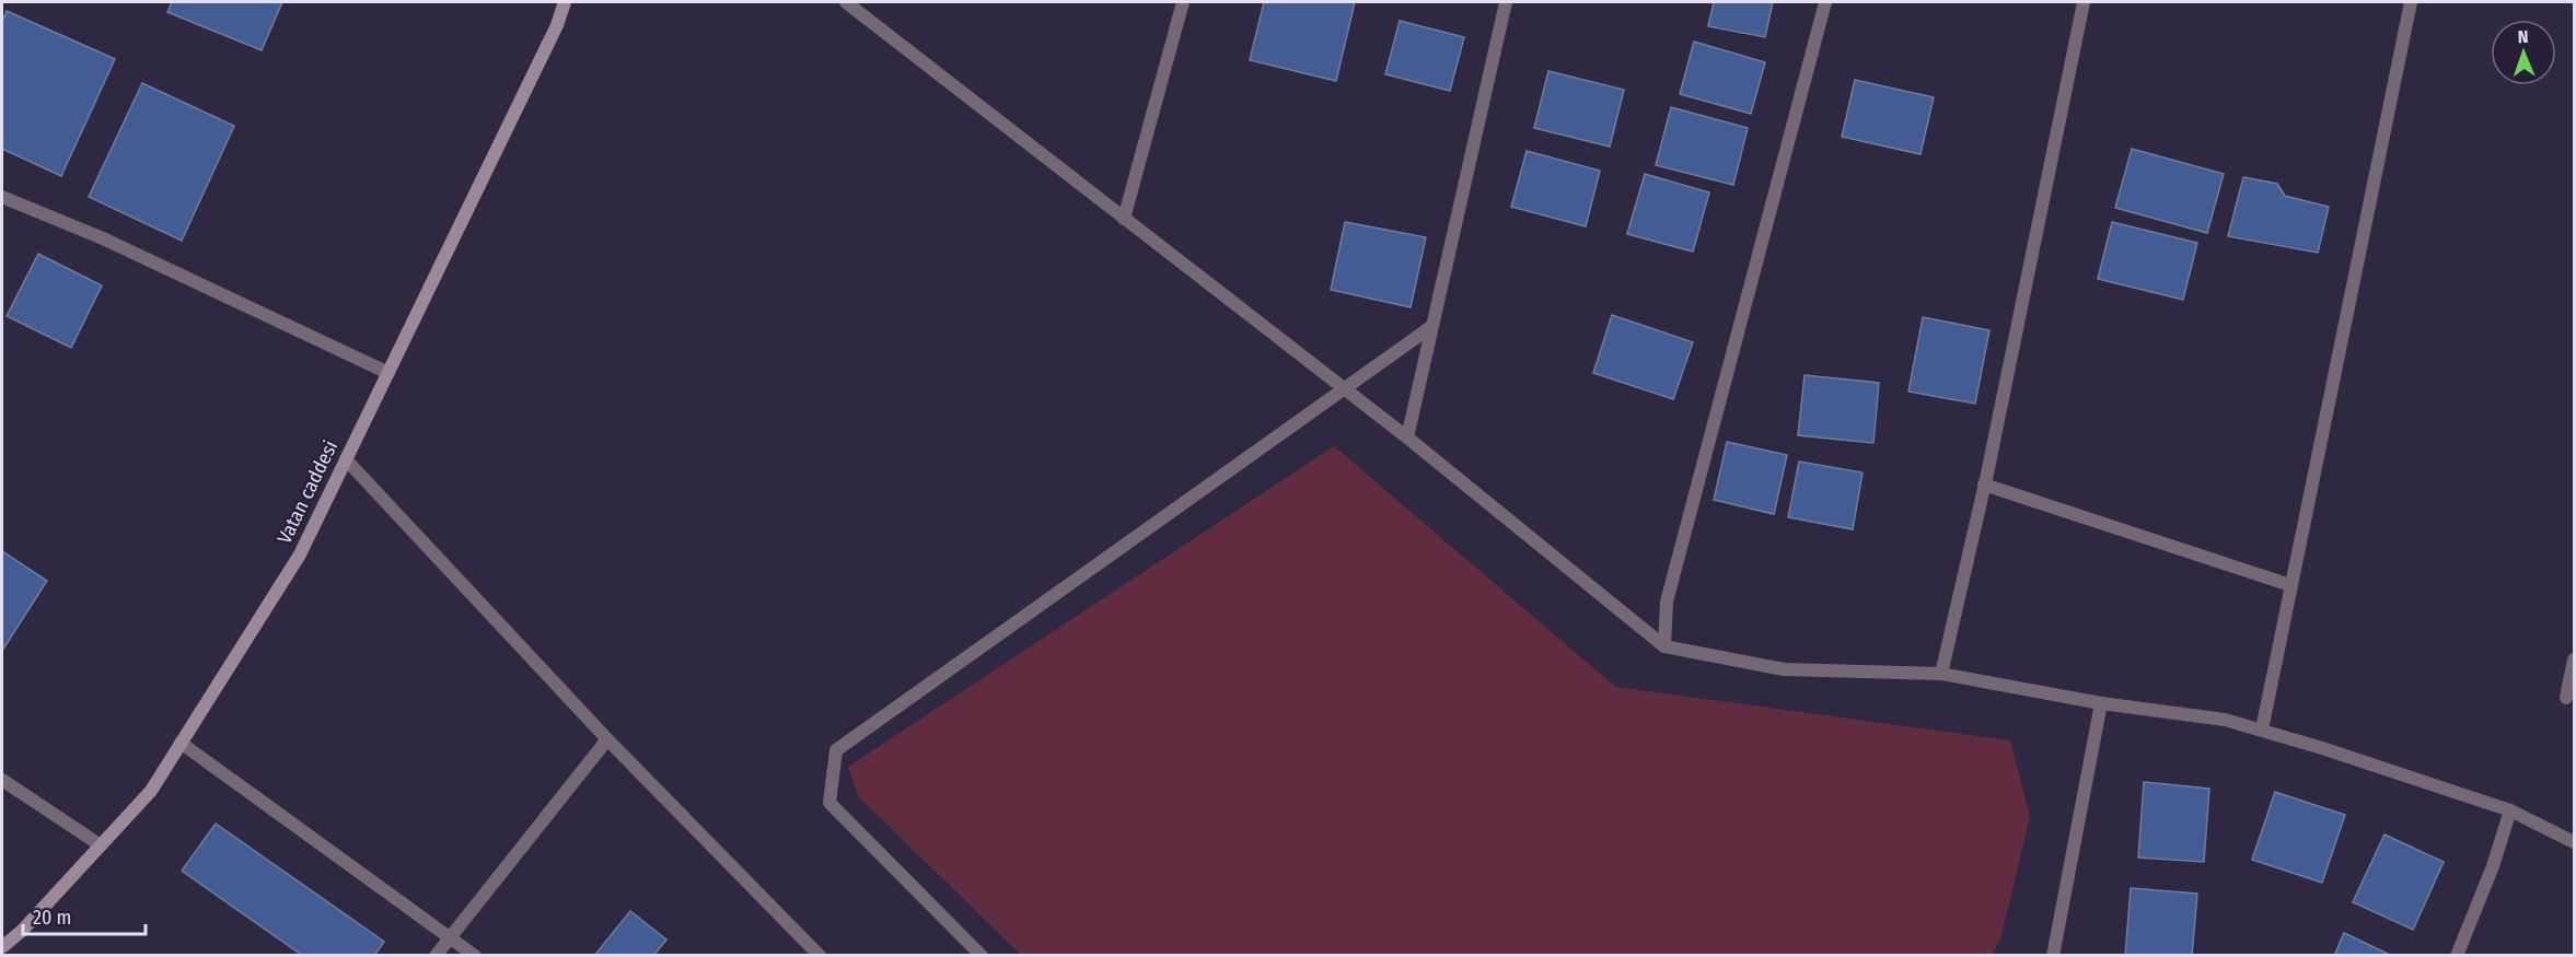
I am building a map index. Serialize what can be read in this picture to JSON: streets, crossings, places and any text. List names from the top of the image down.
{
  "streets": {
    "street": ["Vatan caddesi"]
  },
  "scale_bar": "20 m",
  "north": "top"
}
